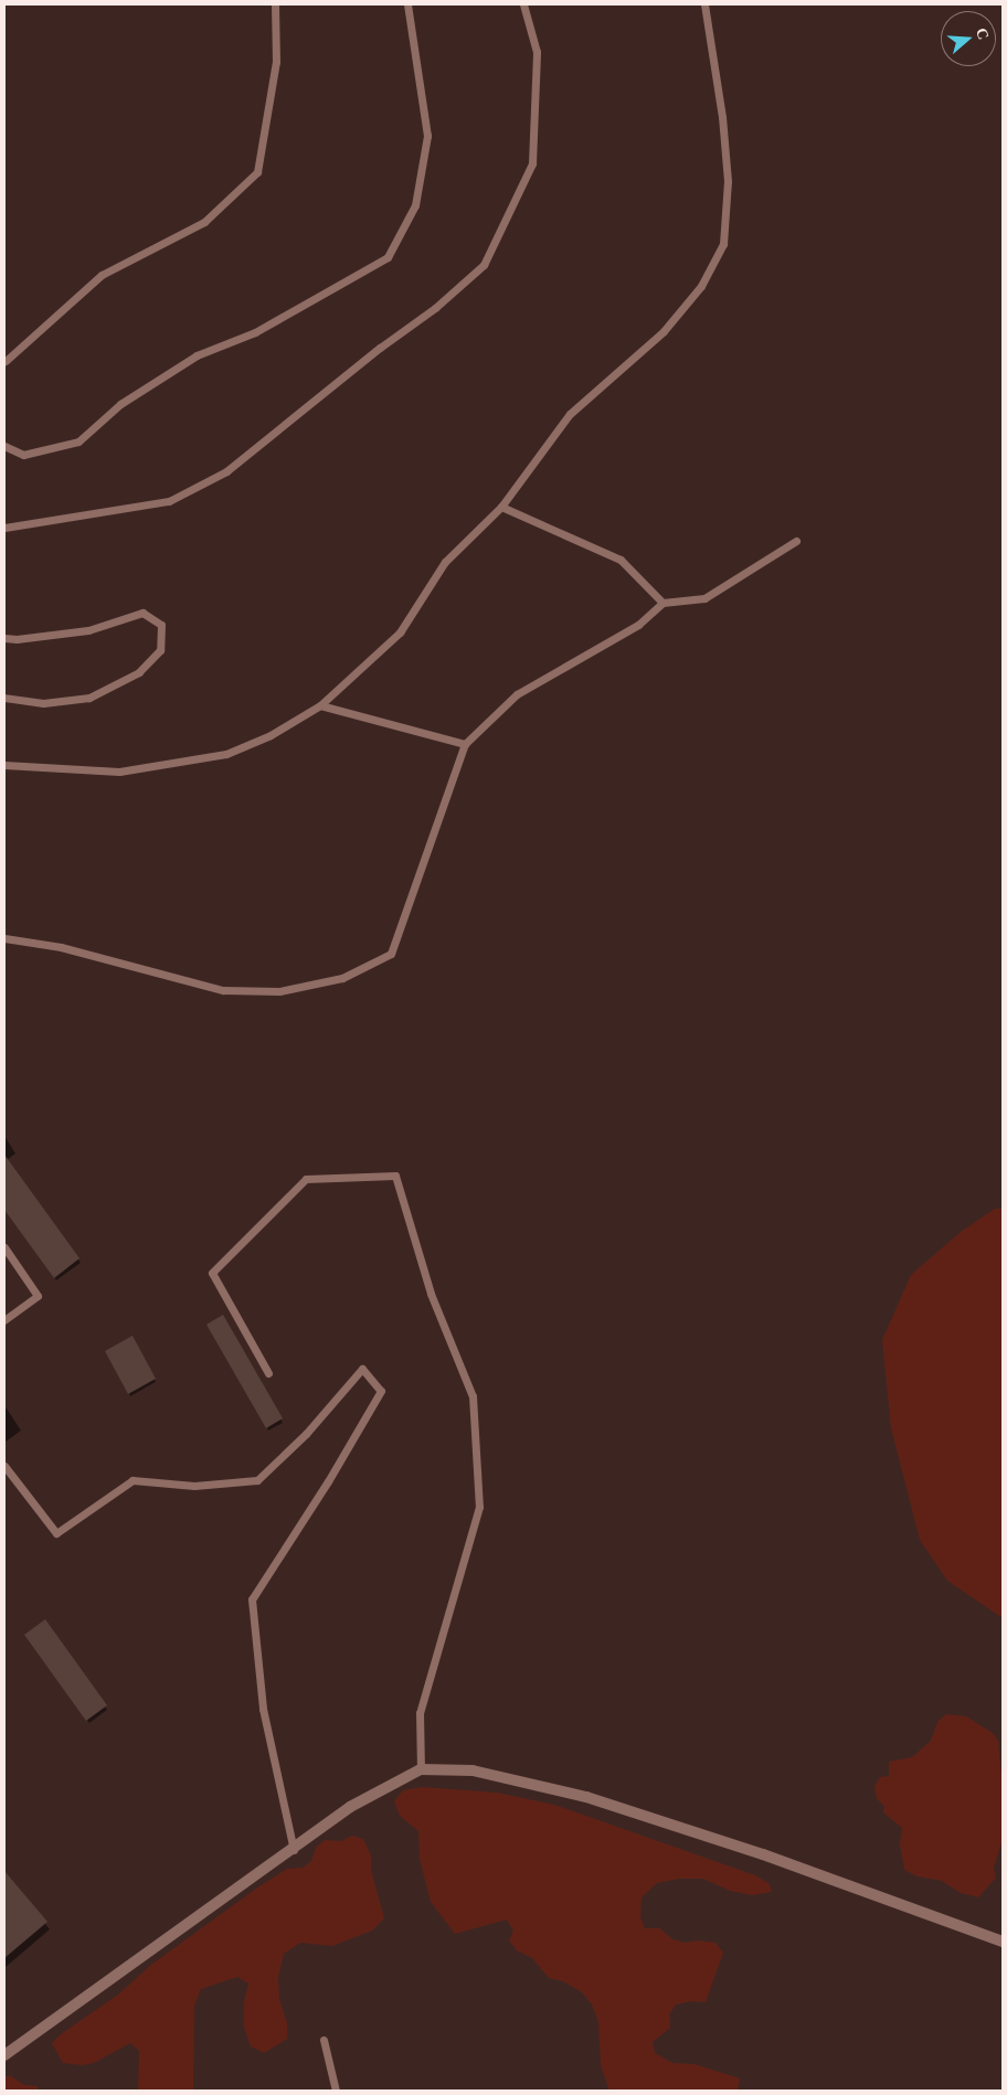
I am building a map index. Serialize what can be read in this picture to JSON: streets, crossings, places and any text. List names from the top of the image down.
{
  "north": "right"
}
